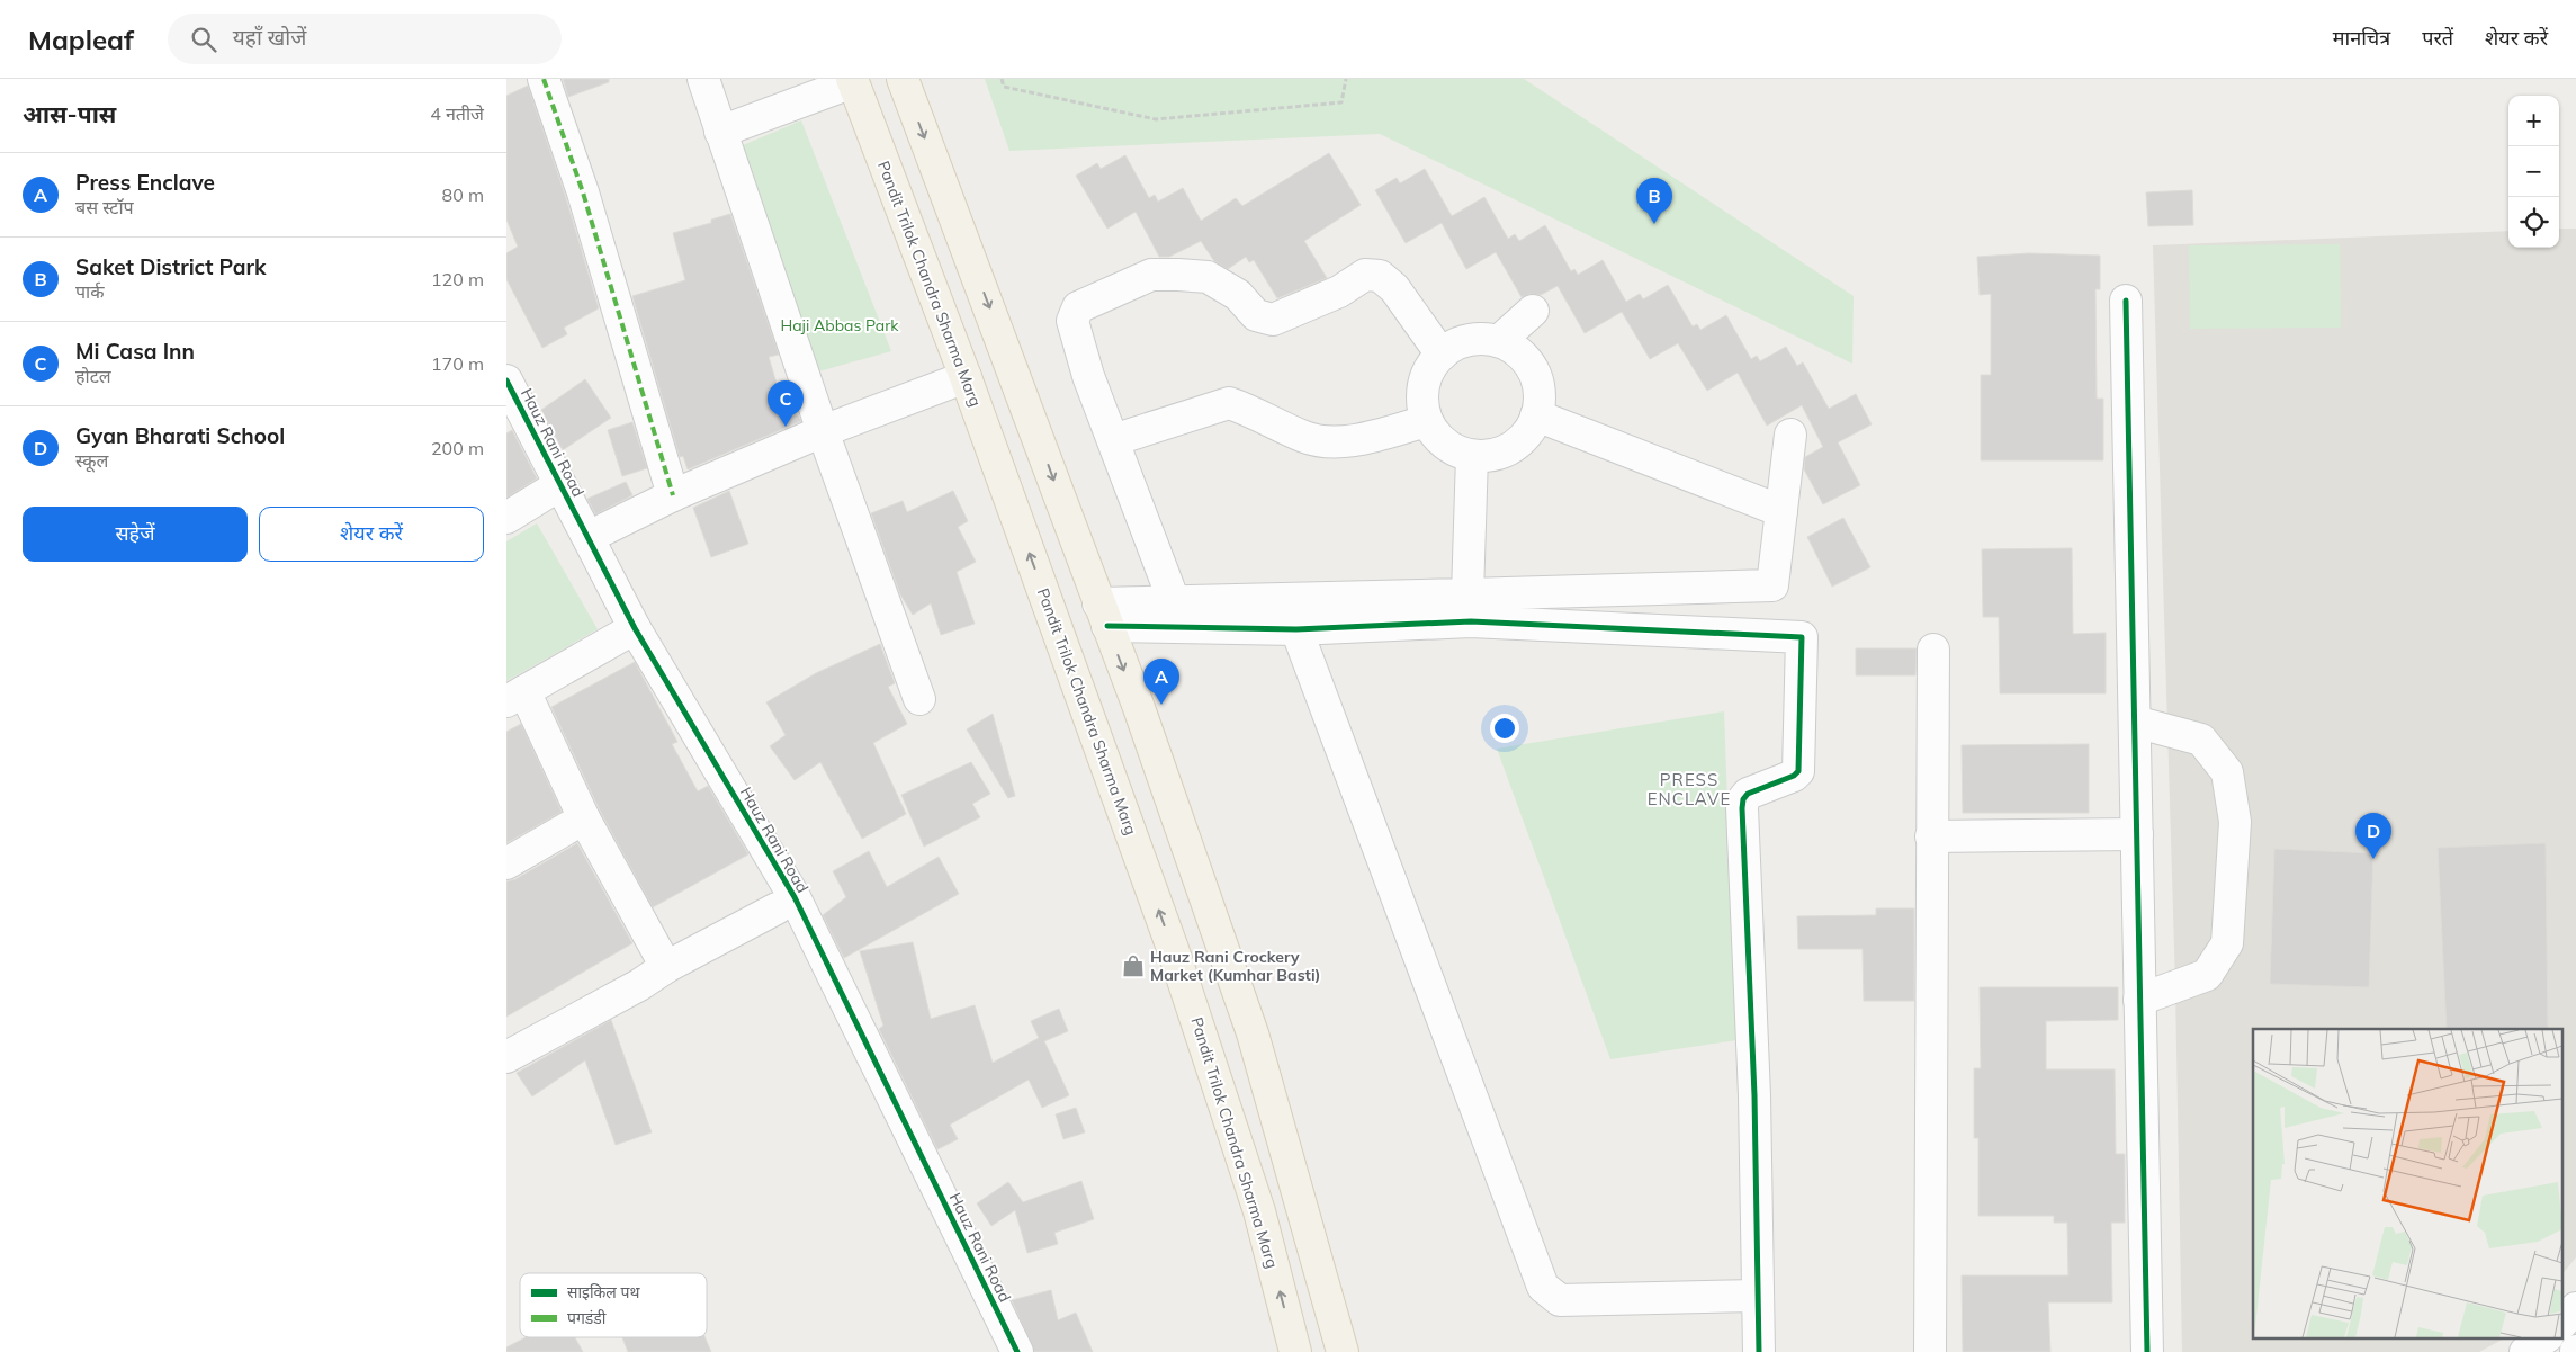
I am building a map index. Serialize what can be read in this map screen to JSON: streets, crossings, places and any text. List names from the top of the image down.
{
  "streets": {
    "main road": ["Pandit Trilok Chandra Sharma Marg"],
    "street": ["Hauz Rani Road"]
  },
  "districts": ["PRESS ENCLAVE"],
  "parks": ["Haji Abbas Park"],
  "places": {
    "shop": ["Hauz Rani Crockery Market (Kumhar Basti)"]
  },
  "legend": ["साइकिल पथ", "पगडंडी"],
  "page": {
    "header": "Mapleaf",
    "search": "यहाँ खोजें",
    "nav": ["मानचित्र", "परतें", "शेयर करें"],
    "heading": ["आस-पास", "4 नतीजे"],
    "map_buttons": ["+", "−"],
    "list": [
      {
        "mark": "A",
        "name": "Press Enclave",
        "note": "बस स्टॉप",
        "value": "80 m"
      },
      {
        "mark": "B",
        "name": "Saket District Park",
        "note": "पार्क",
        "value": "120 m"
      },
      {
        "mark": "C",
        "name": "Mi Casa Inn",
        "note": "होटल",
        "value": "170 m"
      },
      {
        "mark": "D",
        "name": "Gyan Bharati School",
        "note": "स्कूल",
        "value": "200 m"
      }
    ],
    "pins": [
      "B",
      "C",
      "A",
      "D"
    ],
    "buttons": ["सहेजें", "शेयर करें"]
  }
}
